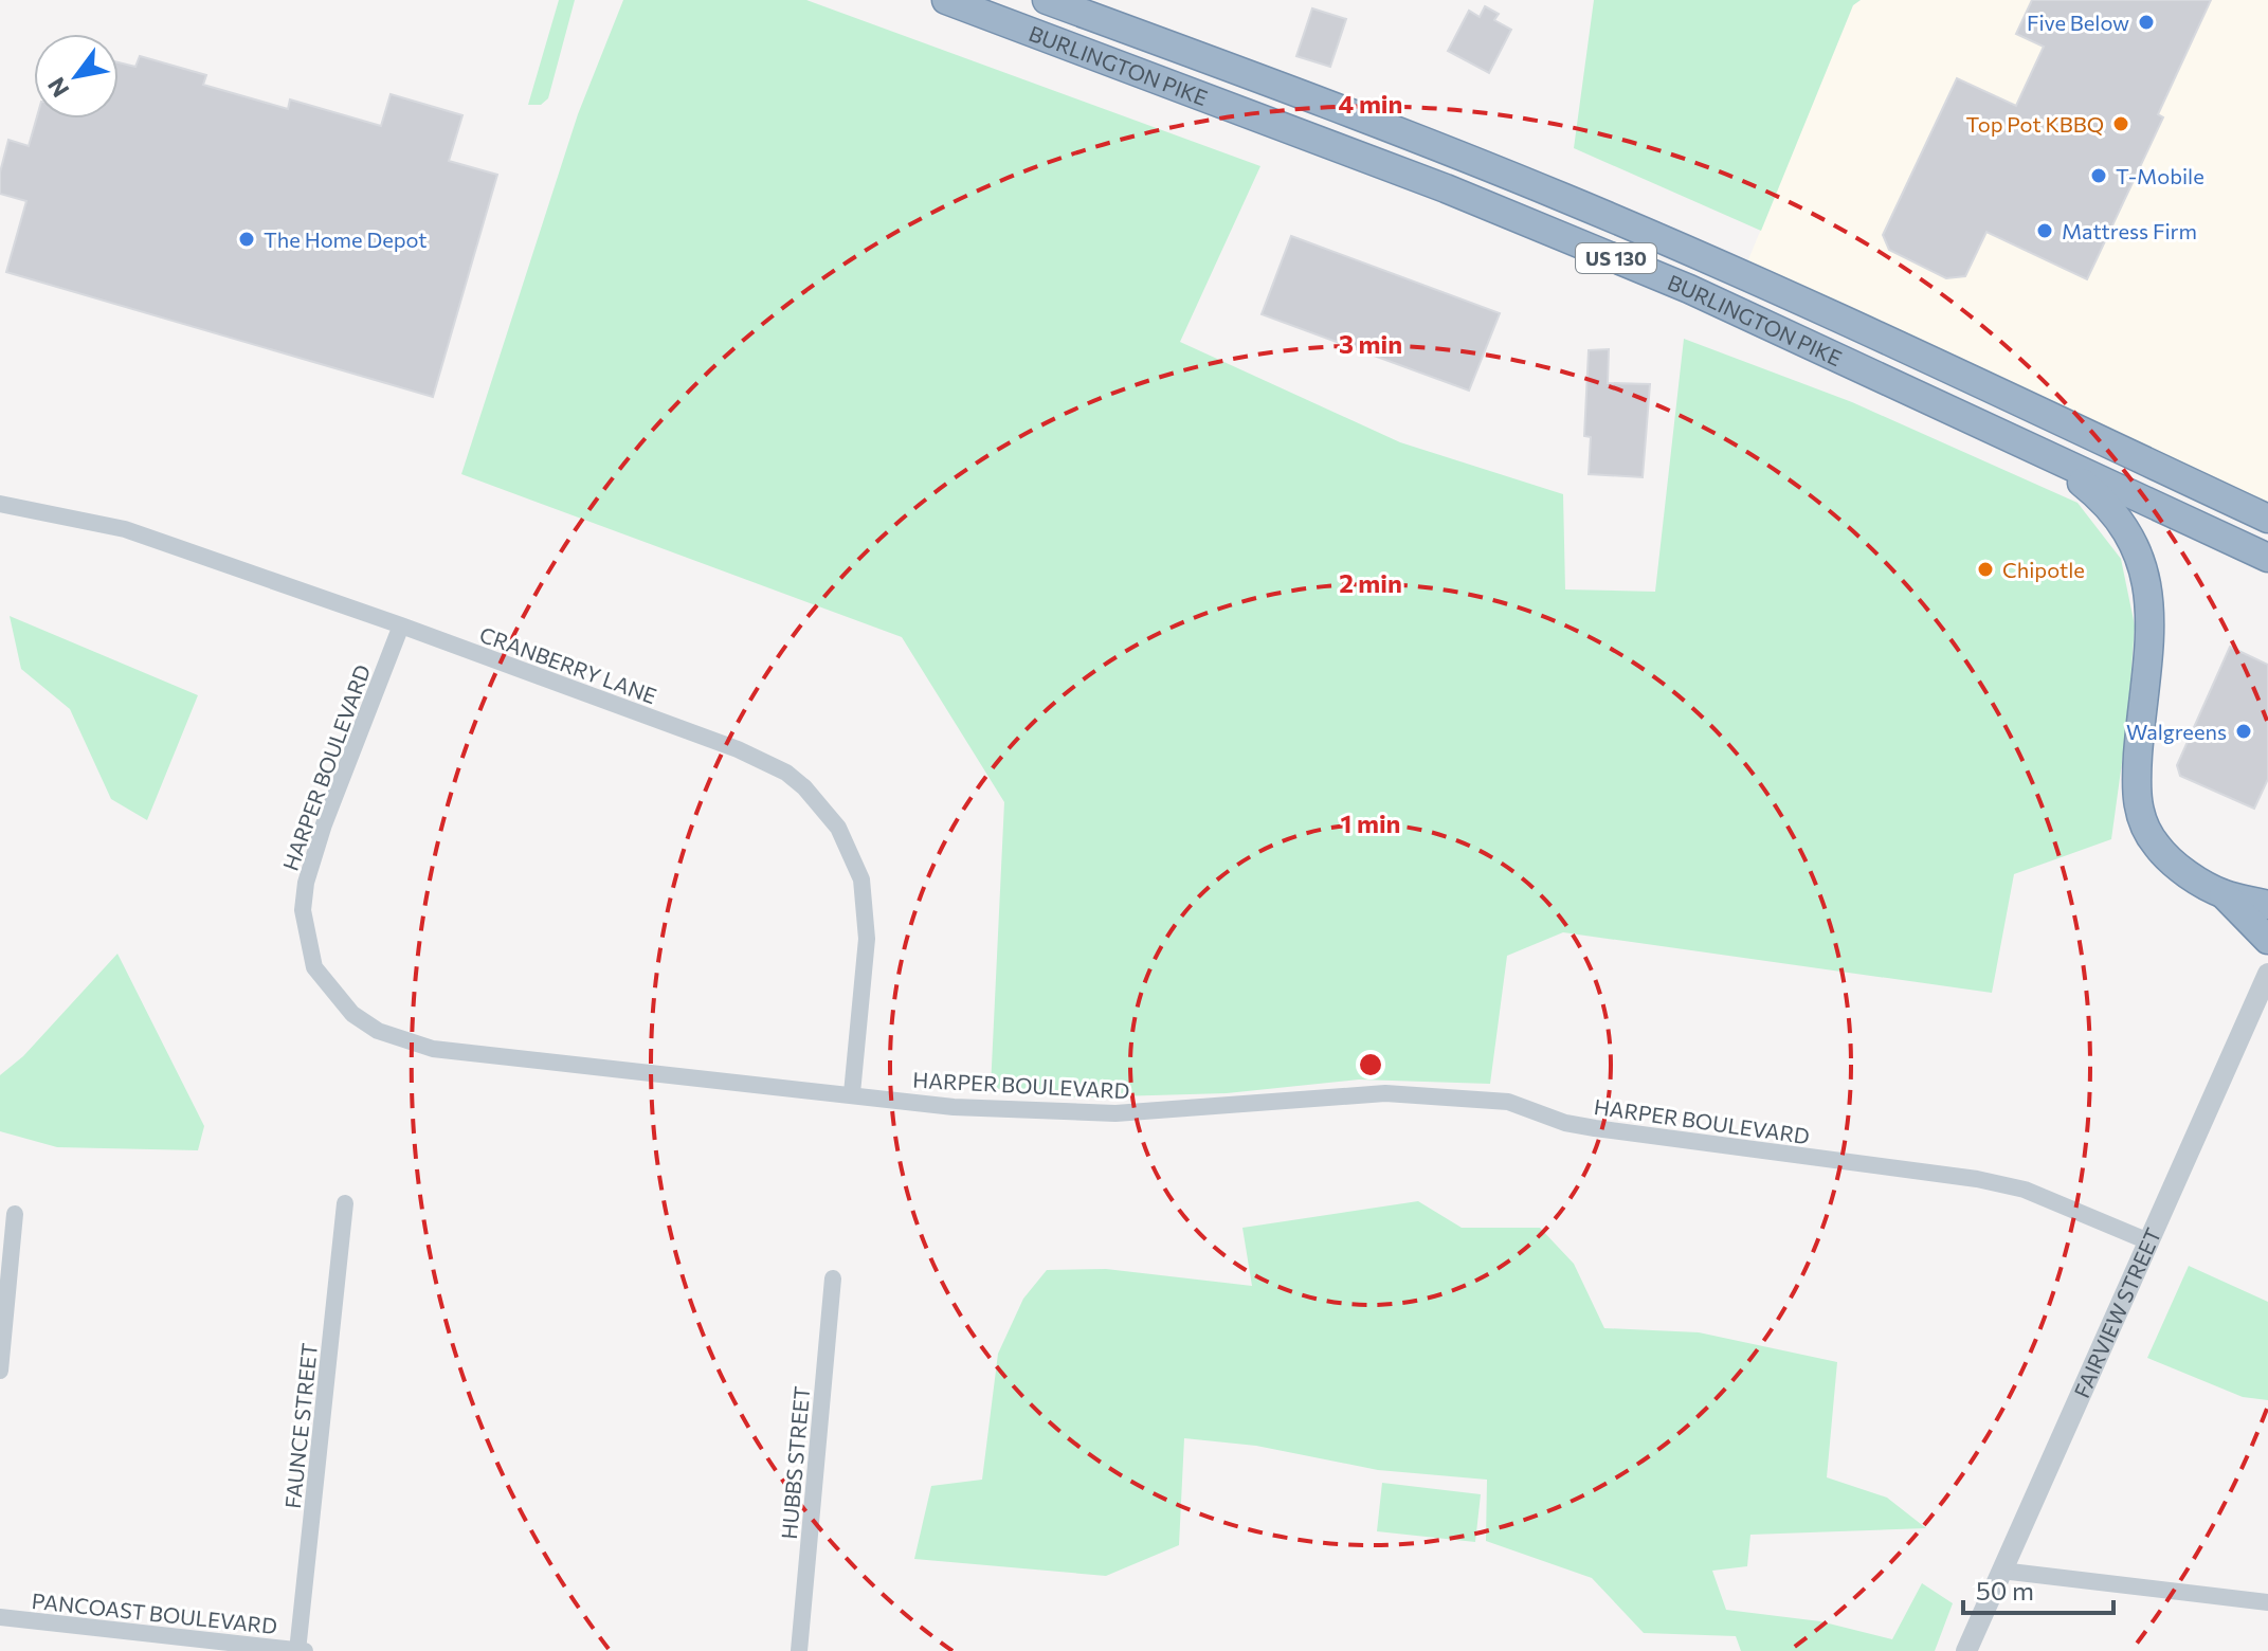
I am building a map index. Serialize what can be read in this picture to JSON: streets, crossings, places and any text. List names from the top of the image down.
{
  "streets": {
    "highway": ["BURLINGTON PIKE", "US 130"],
    "street": [
      "CRANBERRY LANE",
      "HARPER BOULEVARD",
      "FAIRVIEW STREET",
      "FAUNCE STREET",
      "HUBBS STREET",
      "PANCOAST BOULEVARD"
    ]
  },
  "crossings": [
    ["CRANBERRY LANE", "HARPER BOULEVARD"],
    ["HARPER BOULEVARD", "FAIRVIEW STREET"],
    ["FAUNCE STREET", "PANCOAST BOULEVARD"]
  ],
  "places": [
    "Five Below",
    "Top Pot KBBQ",
    "T-Mobile",
    "Mattress Firm",
    "The Home Depot",
    "Chipotle",
    "Walgreens"
  ],
  "scale_bar": "50 m",
  "north": "bottom left",
  "rings": [
    "4 min",
    "3 min",
    "2 min",
    "1 min"
  ]
}
